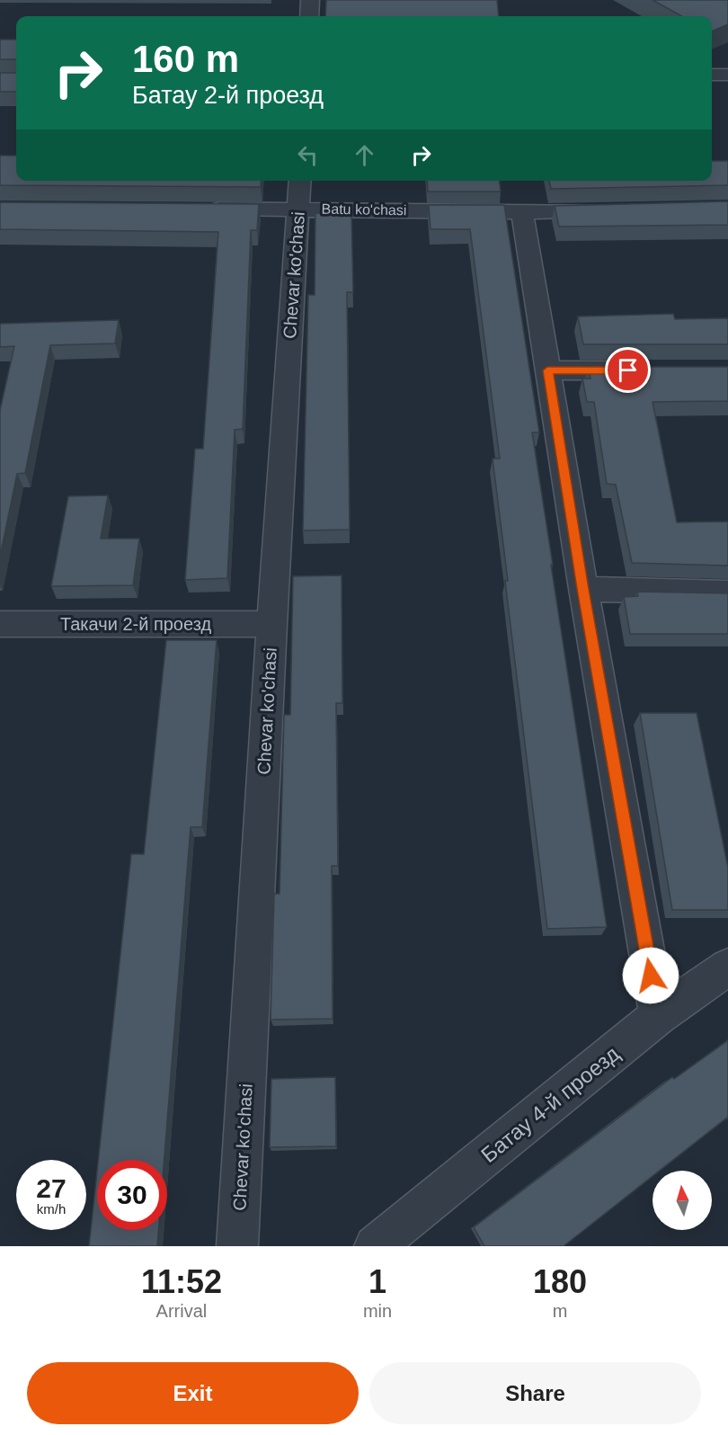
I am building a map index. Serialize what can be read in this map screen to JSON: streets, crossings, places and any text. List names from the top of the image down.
{
  "streets": {
    "street": [
      "Batu ko'chasi",
      "Chevar ko'chasi",
      "Такачи 2-й проезд",
      "Батау 4-й проезд"
    ]
  },
  "crossings": [
    ["Batu ko'chasi", "Chevar ko'chasi"],
    ["Chevar ko'chasi", "Такачи 2-й проезд"]
  ],
  "north": "top",
  "page": {
    "turn": ["160 m", "Батау 2-й проезд"],
    "speed": "27 km/h",
    "limit": "30",
    "eta": [
      "11:52",
      "Arrival",
      "1",
      "min",
      "180",
      "m"
    ],
    "buttons": ["Exit", "Share"]
  }
}
